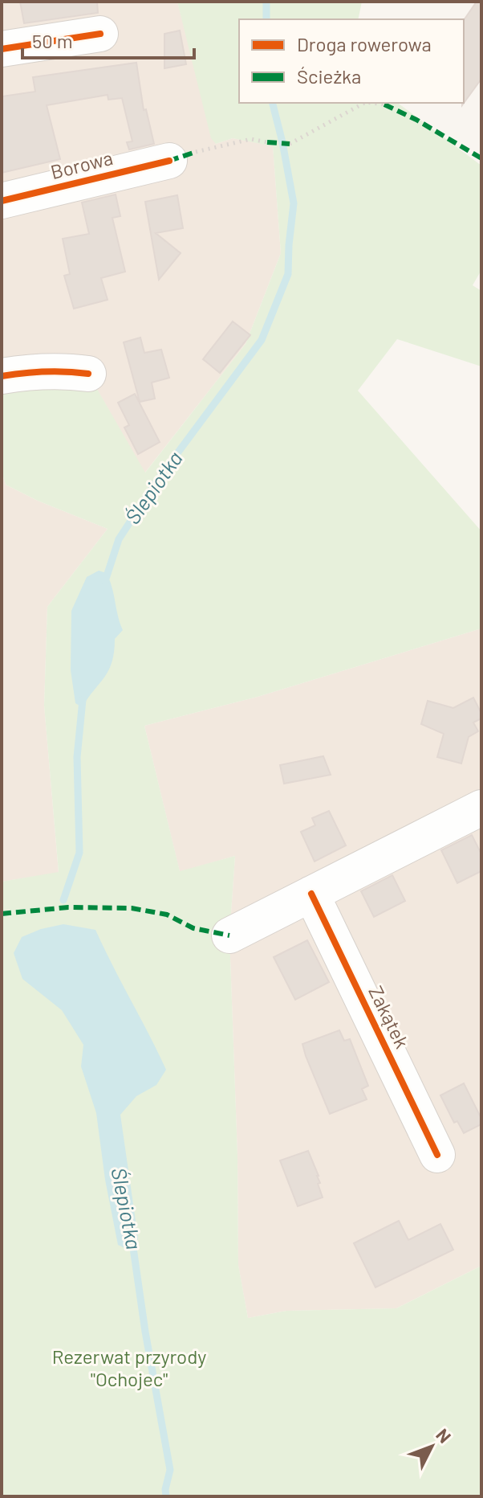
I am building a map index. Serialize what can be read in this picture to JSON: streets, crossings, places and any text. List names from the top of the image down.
{
  "streets": {
    "street": ["Borowa", "Zakątek"]
  },
  "water": ["Ślepiotka"],
  "parks": ["Rezerwat przyrody \"Ochojec\""],
  "legend": ["Droga rowerowa", "Ścieżka"],
  "scale_bar": "50 m",
  "north": "top right"
}
